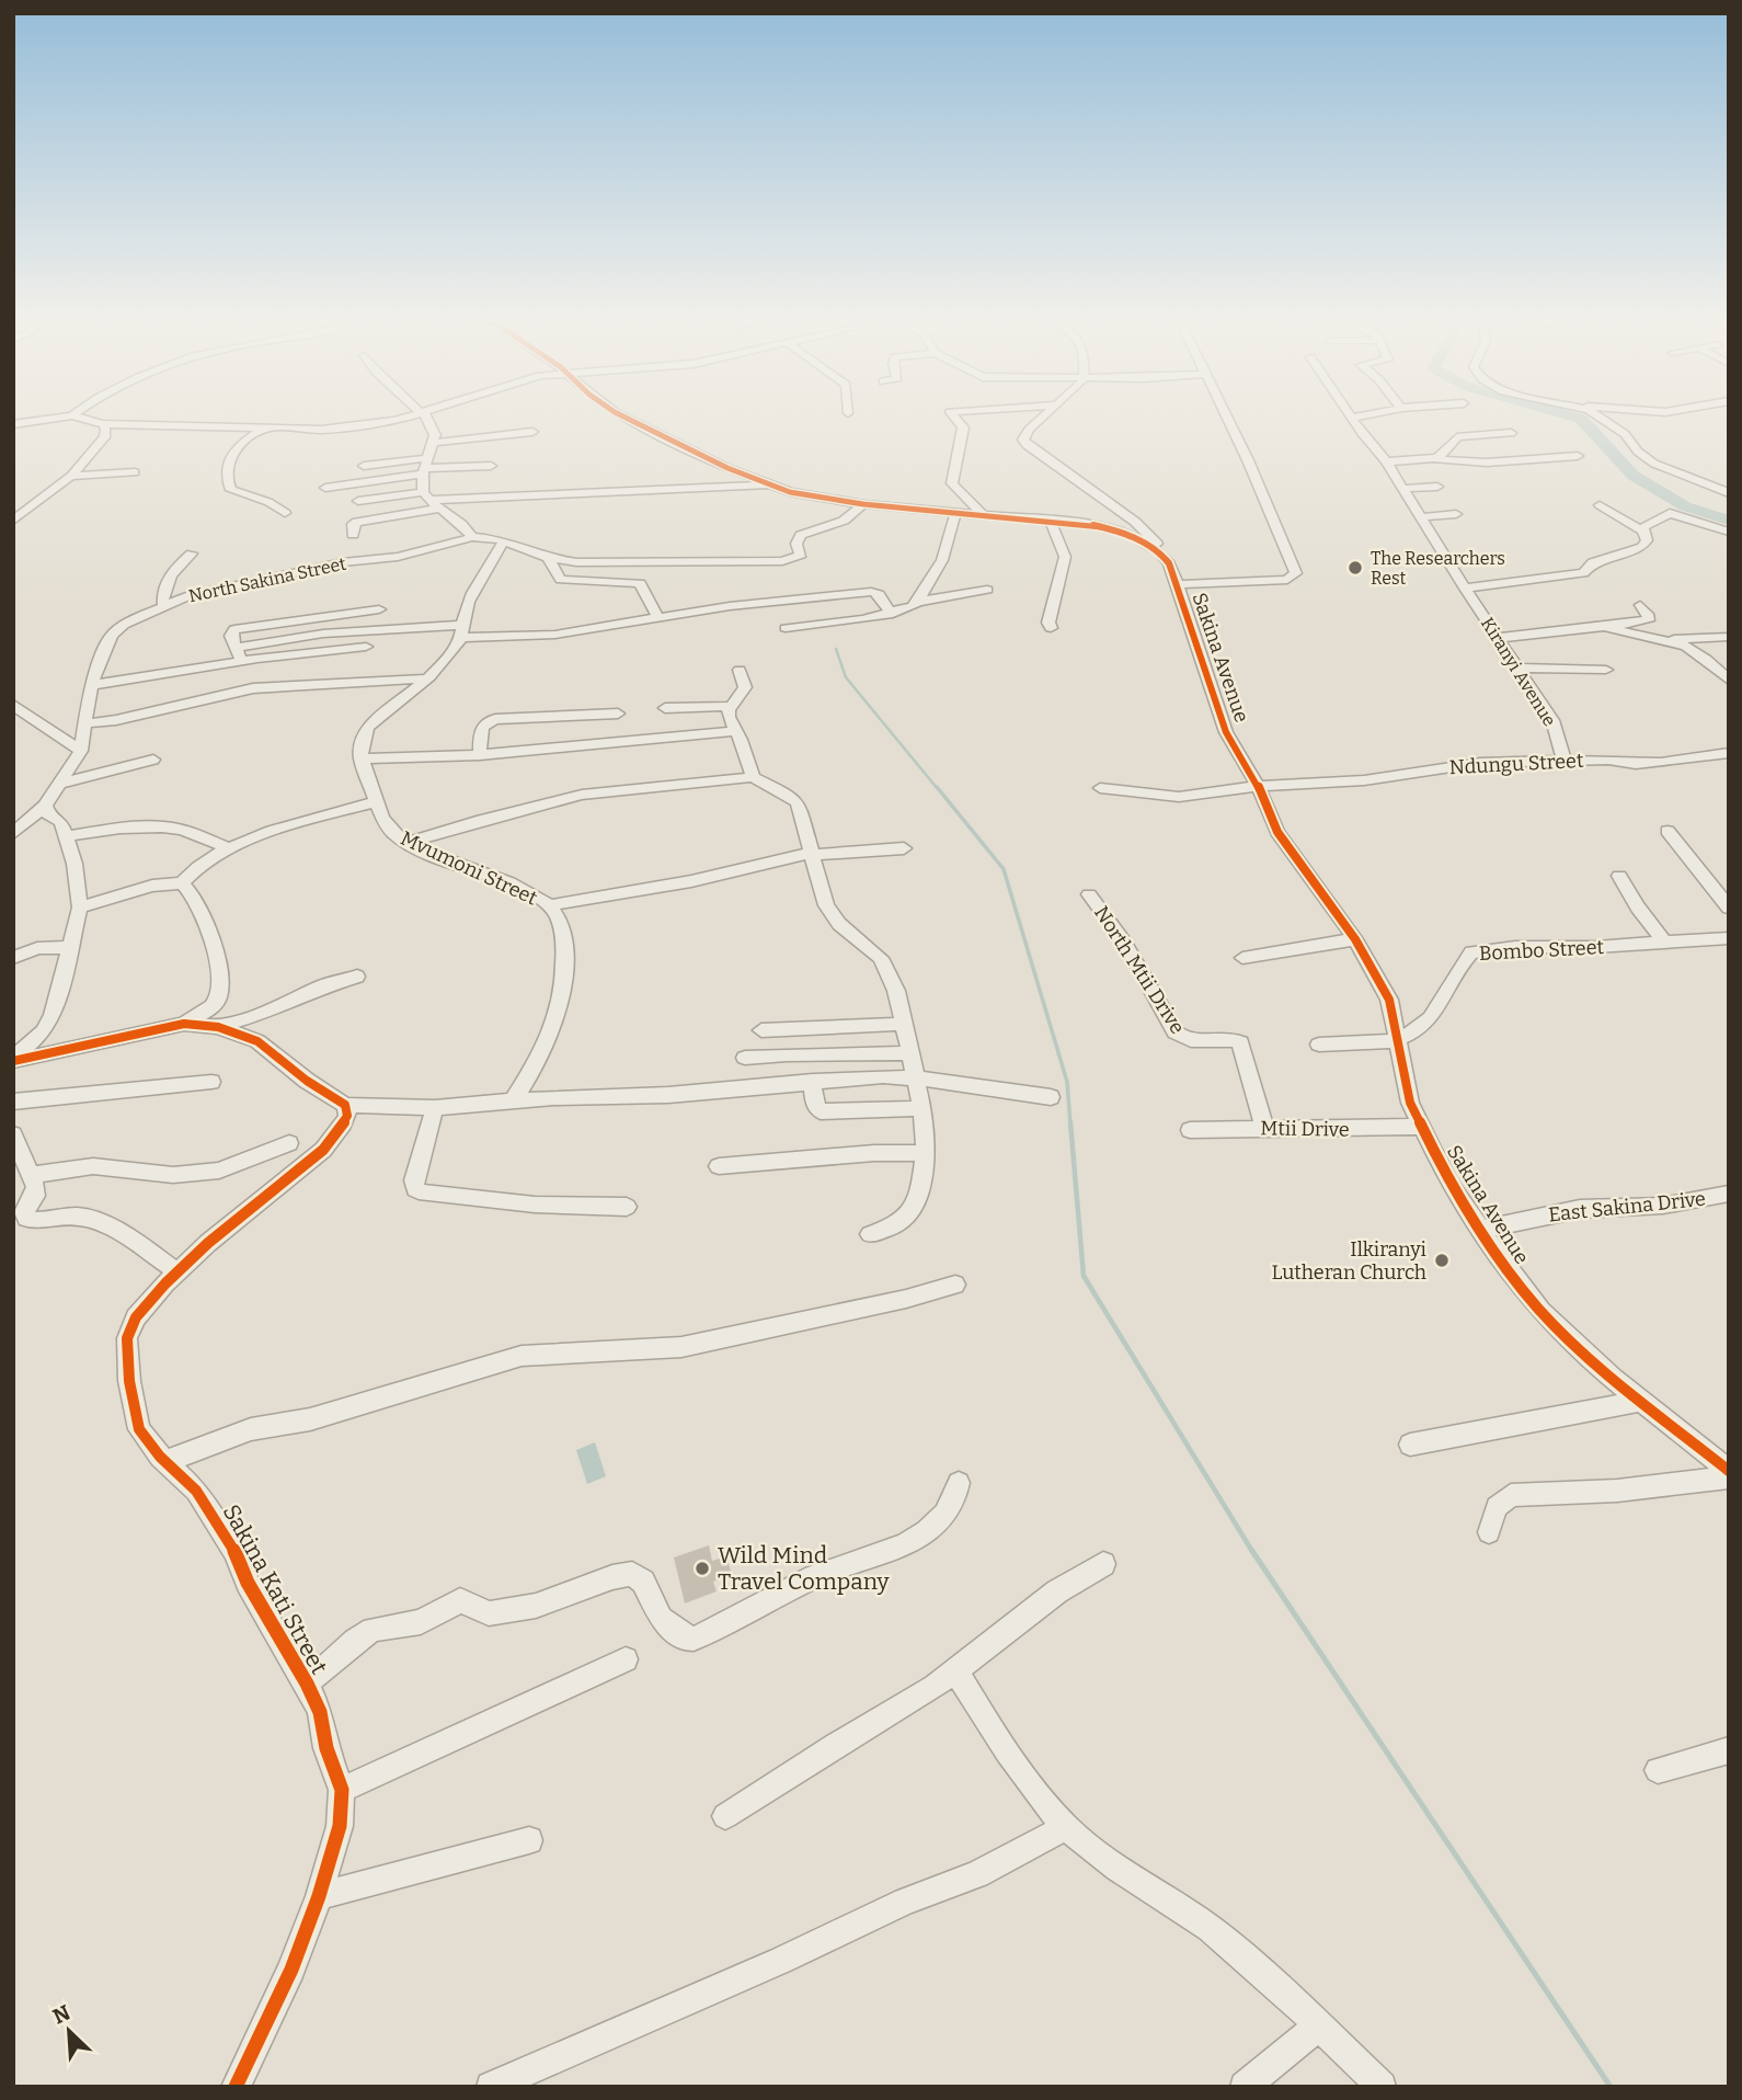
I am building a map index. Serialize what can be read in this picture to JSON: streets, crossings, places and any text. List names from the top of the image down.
{
  "streets": {
    "street": [
      "North Sakina Street",
      "Sakina Avenue",
      "Kiranyi Avenue",
      "Ndungu Street",
      "Mvumoni Street",
      "Bombo Street",
      "North Mtii Drive",
      "Mtii Drive",
      "East Sakina Drive",
      "Sakina Kati Street"
    ]
  },
  "crossings": [
    ["Sakina Avenue", "Ndungu Street"],
    ["Sakina Avenue", "Bombo Street"],
    ["Sakina Avenue", "Mtii Drive"],
    ["Sakina Avenue", "East Sakina Drive"],
    ["Kiranyi Avenue", "Ndungu Street"],
    ["North Mtii Drive", "Mtii Drive"]
  ],
  "places": ["The Researchers Rest", "Ilkiranyi Lutheran Church", "Wild Mind Travel Company"],
  "north": "top left"
}
